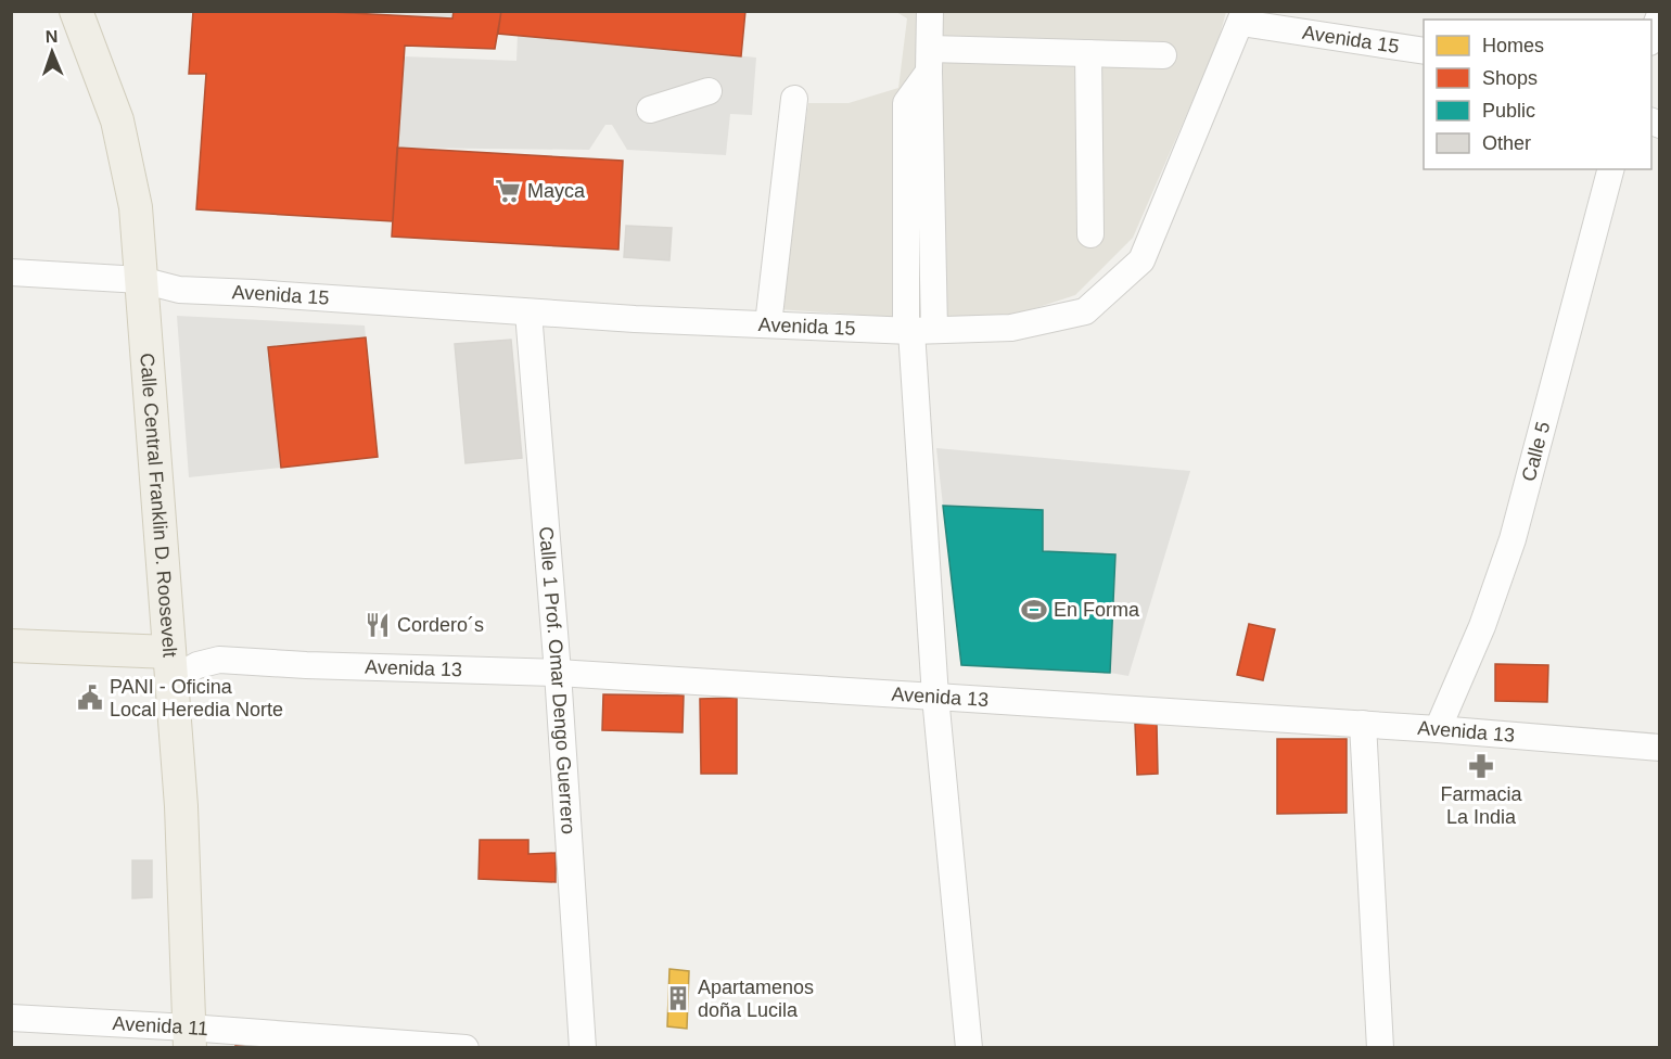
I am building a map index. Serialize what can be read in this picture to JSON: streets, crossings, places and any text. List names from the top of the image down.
{
  "streets": {
    "main road": ["Calle Central Franklin D. Roosevelt"],
    "street": [
      "Avenida 15",
      "Calle 5",
      "Avenida 13",
      "Calle 1 Prof. Omar Dengo Guerrero",
      "Avenida 11"
    ]
  },
  "crossings": [
    ["Avenida 15", "Calle Central Franklin D. Roosevelt"],
    ["Avenida 15", "Calle 1 Prof. Omar Dengo Guerrero"],
    ["Calle 5", "Avenida 13"],
    ["Calle Central Franklin D. Roosevelt", "Avenida 13"],
    ["Calle Central Franklin D. Roosevelt", "Avenida 11"],
    ["Avenida 13", "Calle 1 Prof. Omar Dengo Guerrero"]
  ],
  "places": {
    "supermarket": ["Mayca"],
    "sports": ["En Forma"],
    "restaurant": ["Cordero´s"],
    "public building": ["PANI - Oficina Local Heredia Norte"],
    "pharmacy": ["Farmacia La India"],
    "building": ["Apartamenos doña Lucila"]
  },
  "legend": [
    "Homes",
    "Shops",
    "Public",
    "Other"
  ],
  "north": "top"
}
